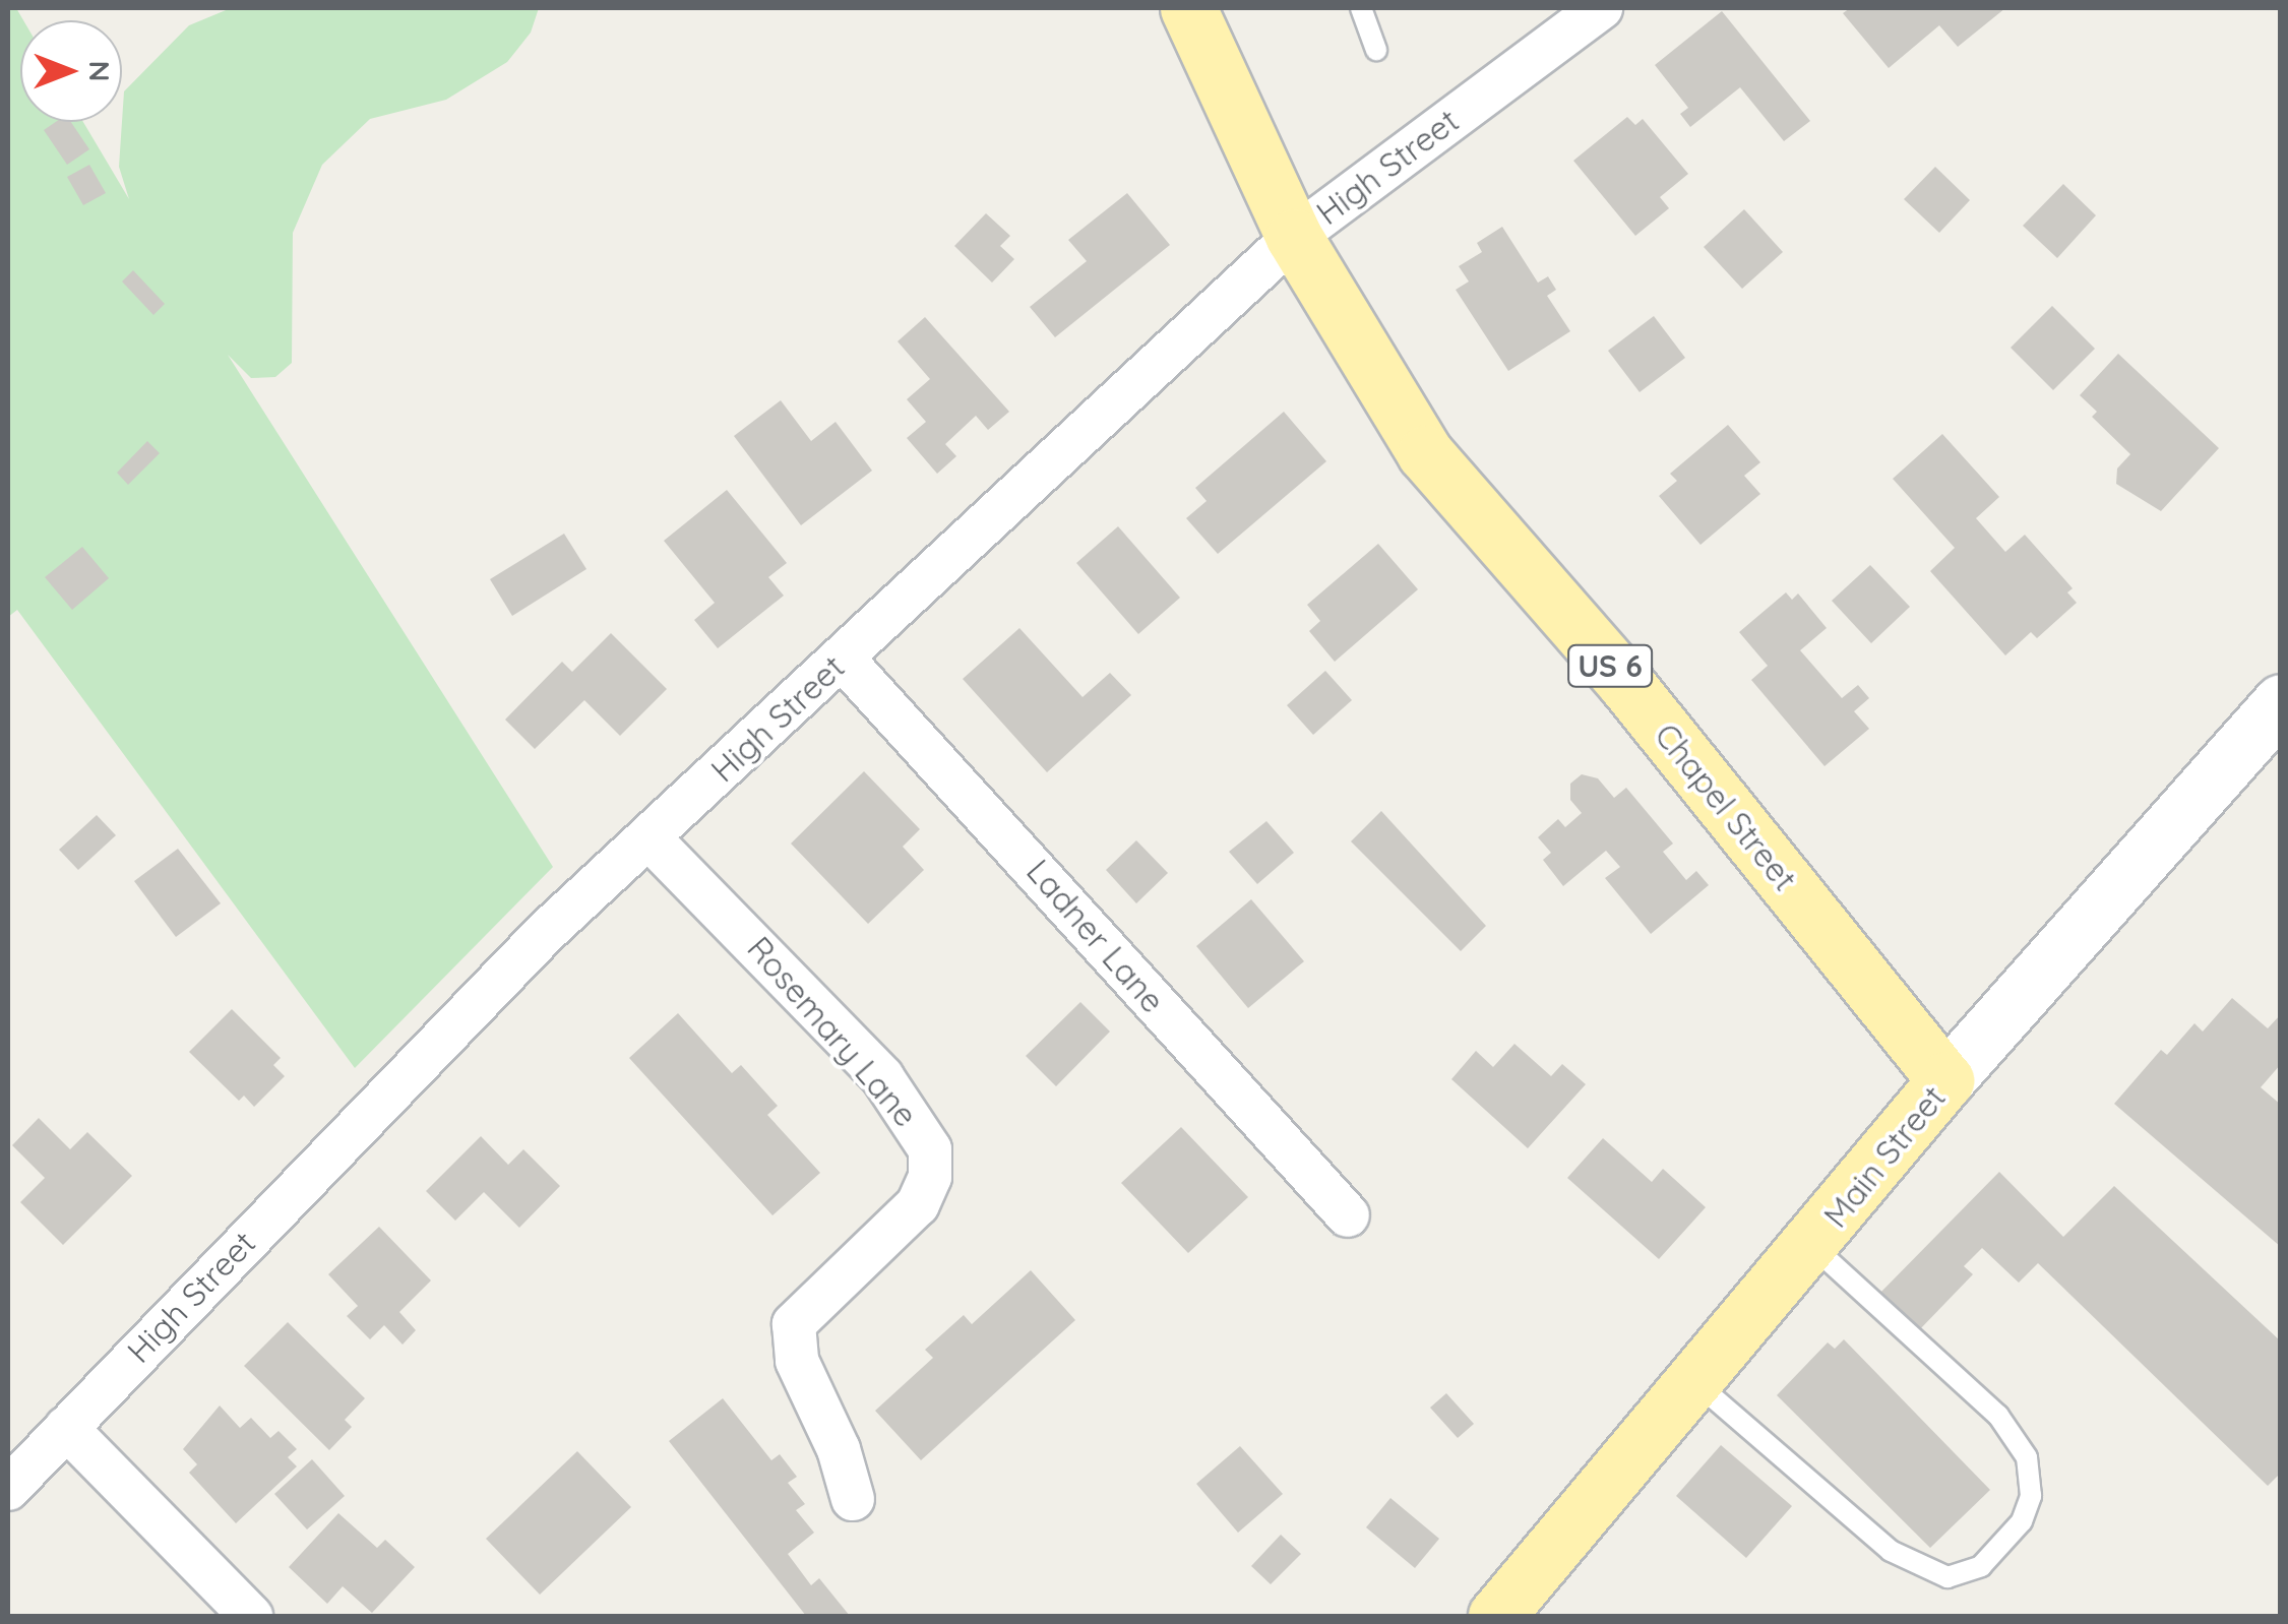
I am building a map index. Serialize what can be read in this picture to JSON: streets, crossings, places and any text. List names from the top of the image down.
{
  "streets": {
    "main road": ["US 6", "Chapel Street", "Main Street"],
    "street": ["High Street", "Ladner Lane", "Rosemary Lane"]
  },
  "crossings": [
    ["High Street", "US 6"],
    ["High Street", "Chapel Street"],
    ["High Street", "Ladner Lane"],
    ["High Street", "Rosemary Lane"],
    ["US 6", "Chapel Street"],
    ["Chapel Street", "Main Street"]
  ],
  "north": "right"
}
